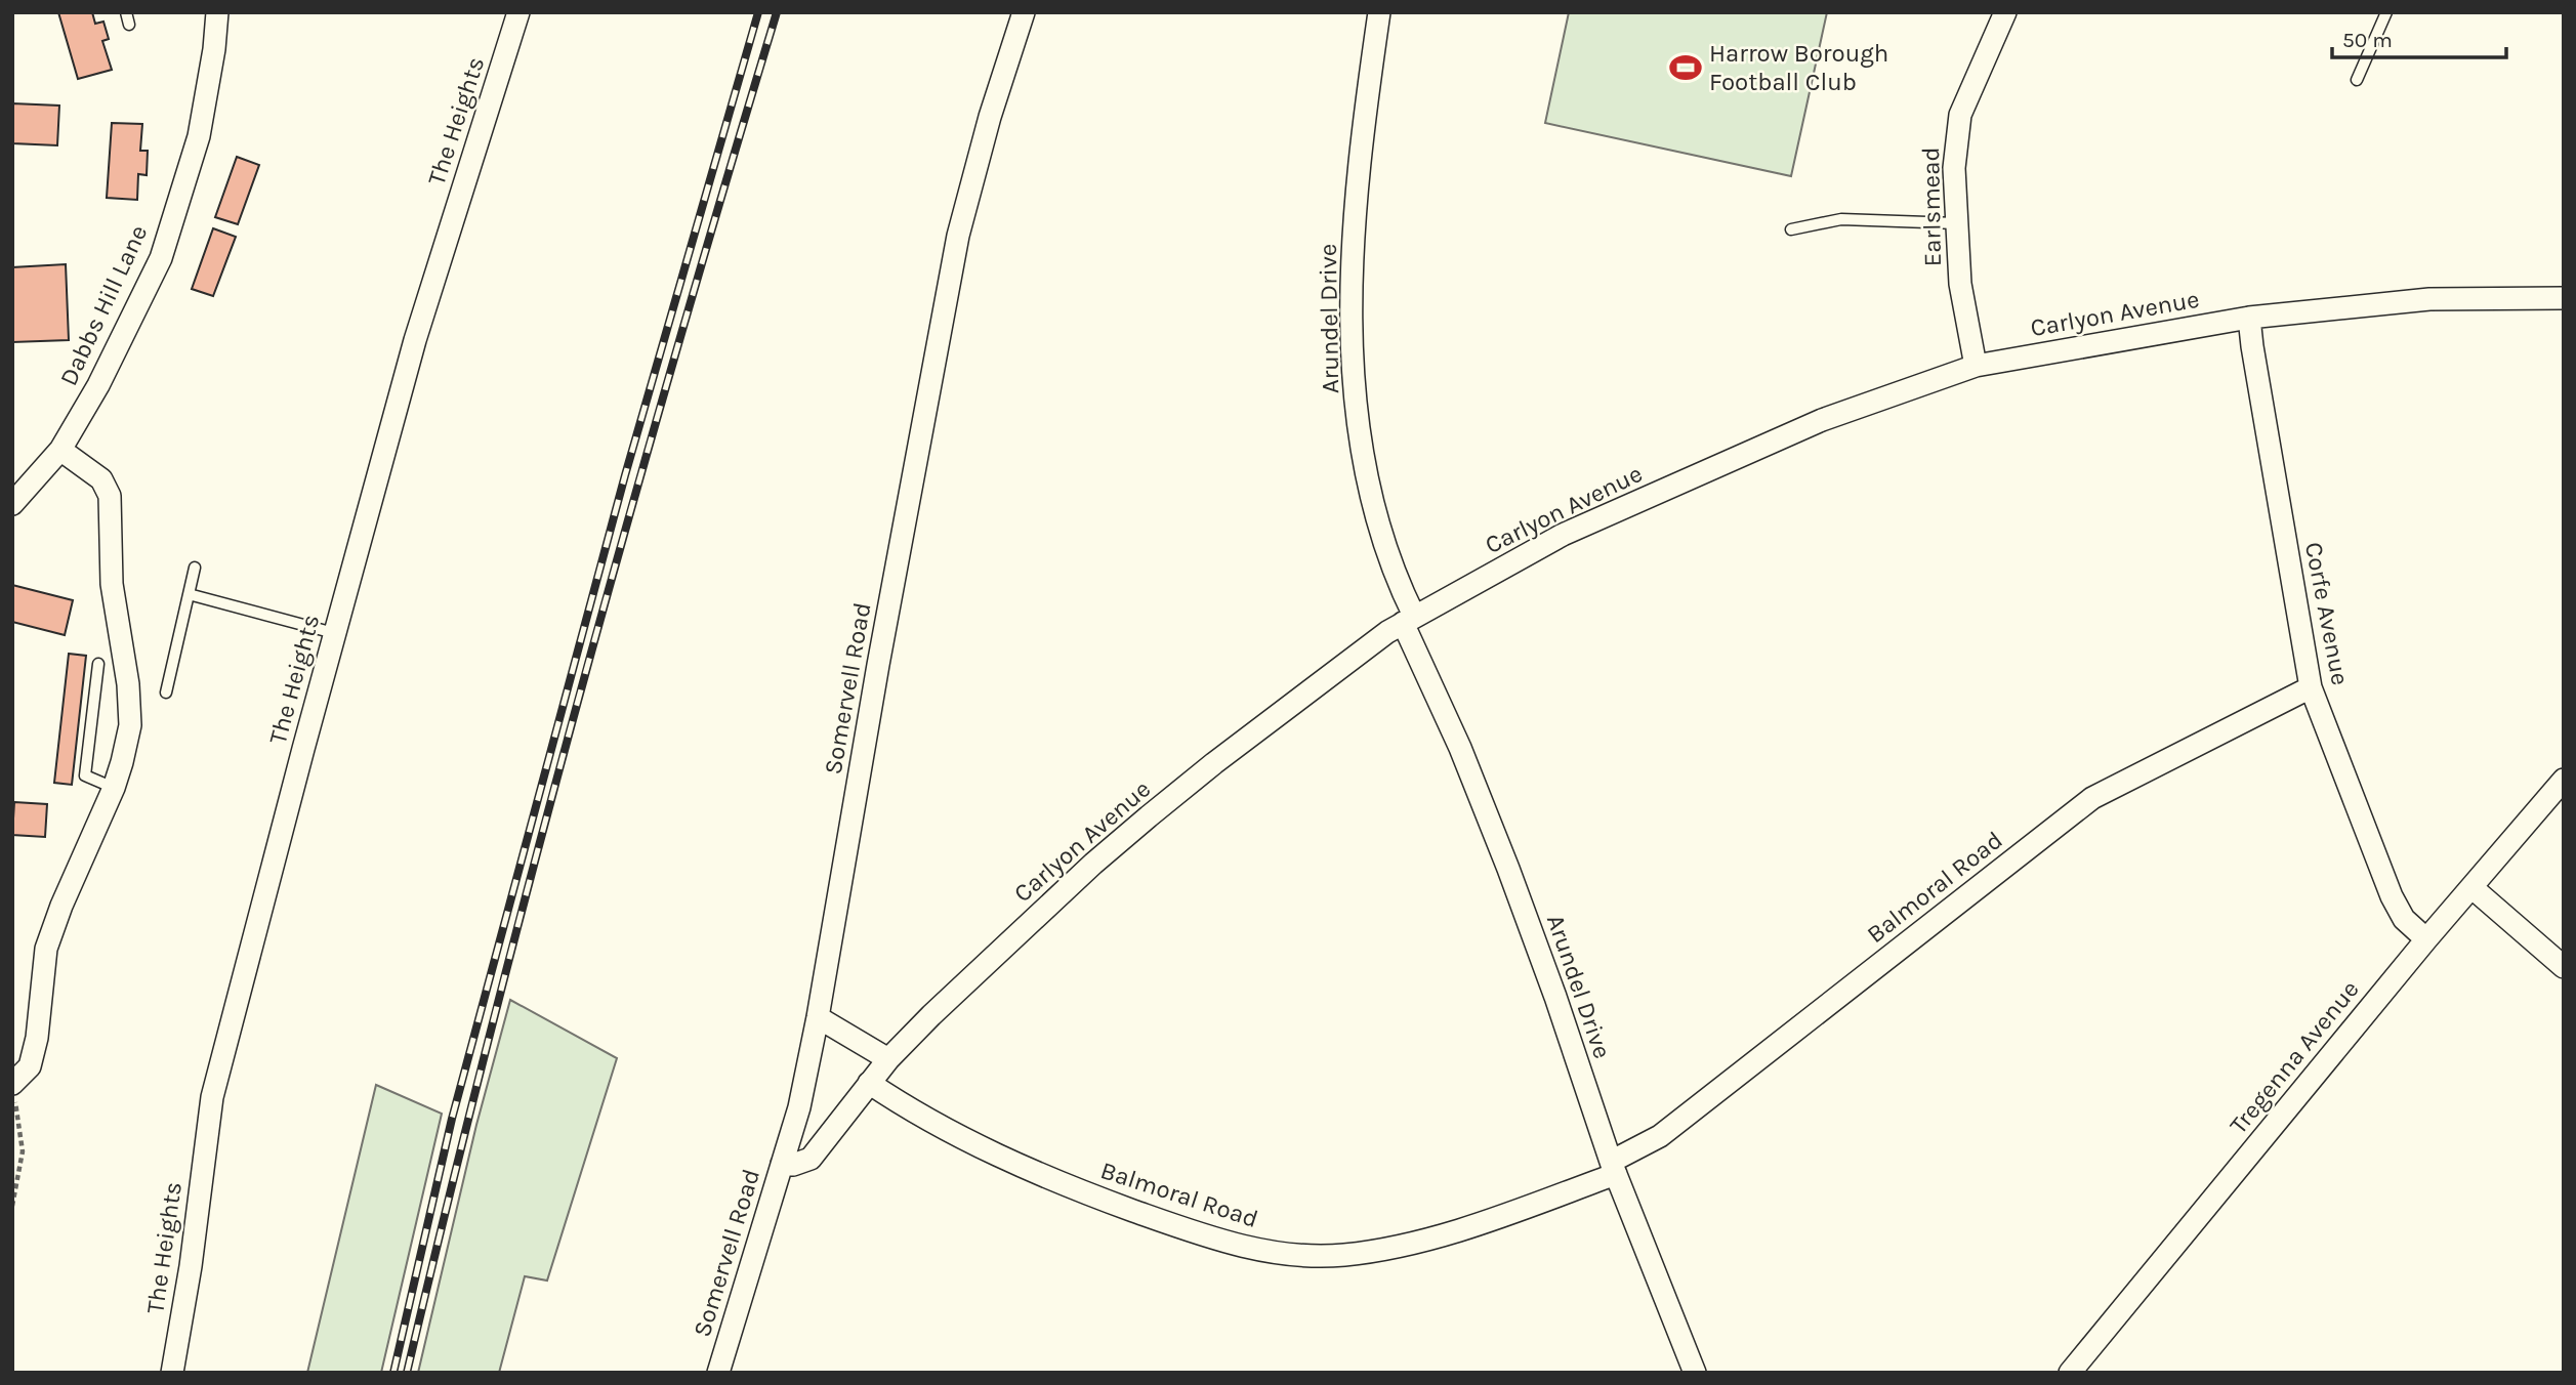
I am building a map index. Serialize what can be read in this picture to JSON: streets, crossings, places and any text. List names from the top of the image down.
{
  "streets": {
    "street": [
      "The Heights",
      "Earlsmead",
      "Dabbs Hill Lane",
      "Carlyon Avenue",
      "Arundel Drive",
      "Corfe Avenue",
      "Somervell Road",
      "Balmoral Road",
      "Tregenna Avenue"
    ]
  },
  "crossings": [
    ["Earlsmead", "Carlyon Avenue"],
    ["Carlyon Avenue", "Arundel Drive"],
    ["Carlyon Avenue", "Corfe Avenue"],
    ["Carlyon Avenue", "Somervell Road"],
    ["Carlyon Avenue", "Balmoral Road"],
    ["Arundel Drive", "Balmoral Road"],
    ["Corfe Avenue", "Balmoral Road"],
    ["Corfe Avenue", "Tregenna Avenue"]
  ],
  "places": {
    "sports": ["Harrow Borough Football Club"]
  },
  "scale_bar": "50 m"
}
